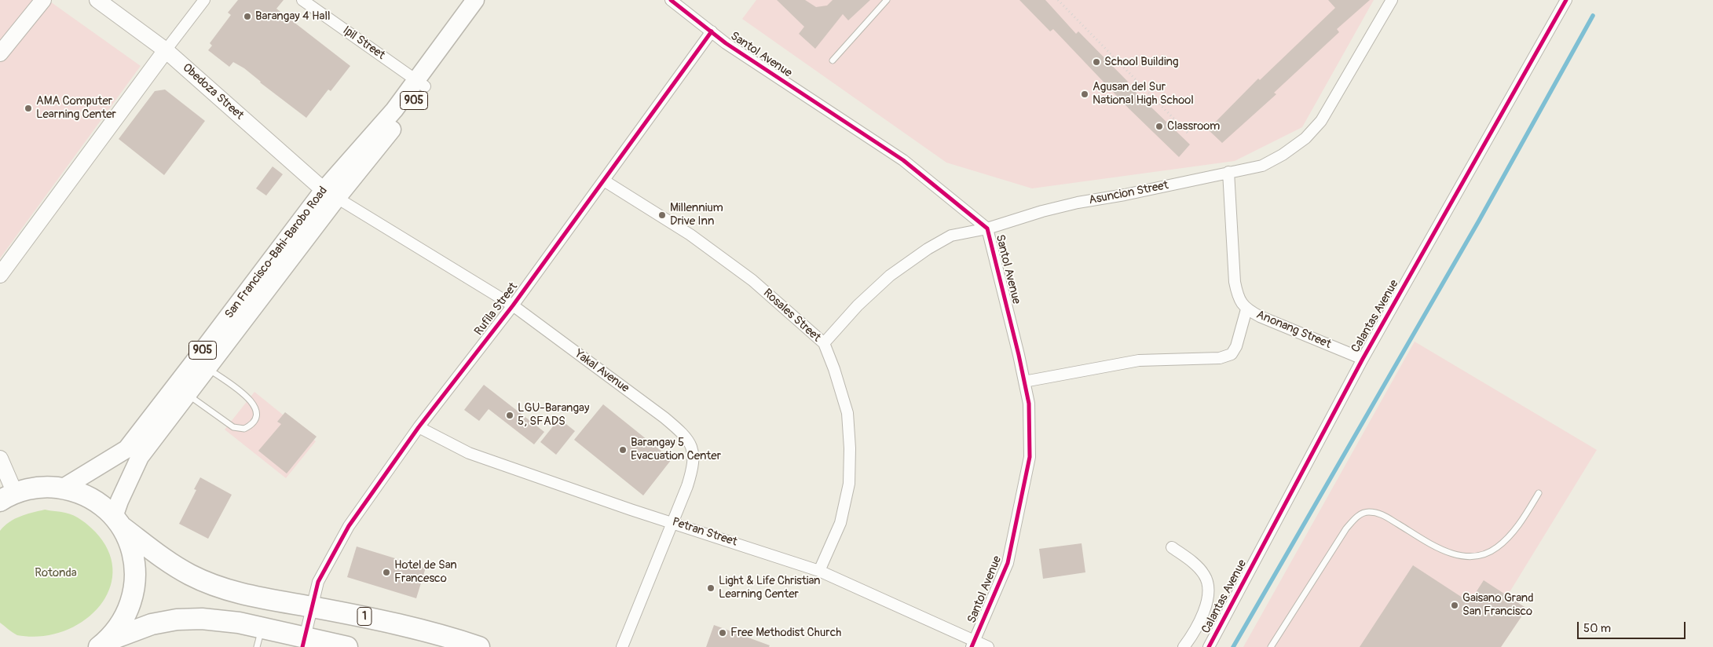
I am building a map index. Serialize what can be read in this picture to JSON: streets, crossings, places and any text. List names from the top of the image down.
{
  "streets": {
    "highway": ["1"],
    "main road": ["905", "San Francisco-Bahi-Barobo Road"],
    "street": [
      "Ipil Street",
      "Santol Avenue",
      "Obedoza Street",
      "Asuncion Street",
      "Rufila Street",
      "Rosales Street",
      "Calantas Avenue",
      "Anonang Street",
      "Yakal Avenue",
      "Petran Street"
    ]
  },
  "crossings": [
    ["Ipil Street", "San Francisco-Bahi-Barobo Road"],
    ["Santol Avenue", "Asuncion Street"],
    ["Santol Avenue", "Rufila Street"],
    ["Santol Avenue", "Petran Street"],
    ["Obedoza Street", "San Francisco-Bahi-Barobo Road"],
    ["Obedoza Street", "Yakal Avenue"],
    ["Asuncion Street", "Rosales Street"],
    ["Asuncion Street", "Anonang Street"],
    ["San Francisco-Bahi-Barobo Road", "Yakal Avenue"],
    ["San Francisco-Bahi-Barobo Road", "1"],
    ["Rufila Street", "Rosales Street"],
    ["Rufila Street", "Yakal Avenue"],
    ["Rufila Street", "Petran Street"],
    ["Rufila Street", "1"],
    ["Rosales Street", "Petran Street"],
    ["Calantas Avenue", "Anonang Street"],
    ["Yakal Avenue", "Petran Street"]
  ],
  "parks": ["Rotonda"],
  "places": [
    "Barangay 4 Hall",
    "School Building",
    "Agusan del Sur National High School",
    "AMA Computer Learning Center",
    "Classroom",
    "Millennium Drive Inn",
    "LGU-Barangay 5, SFADS",
    "Barangay 5 Evacuation Center",
    "Hotel de San Francesco",
    "Light & Life Christian Learning Center",
    "Gaisano Grand San Francisco",
    "Free Methodist Church"
  ],
  "scale_bar": "50 m"
}
